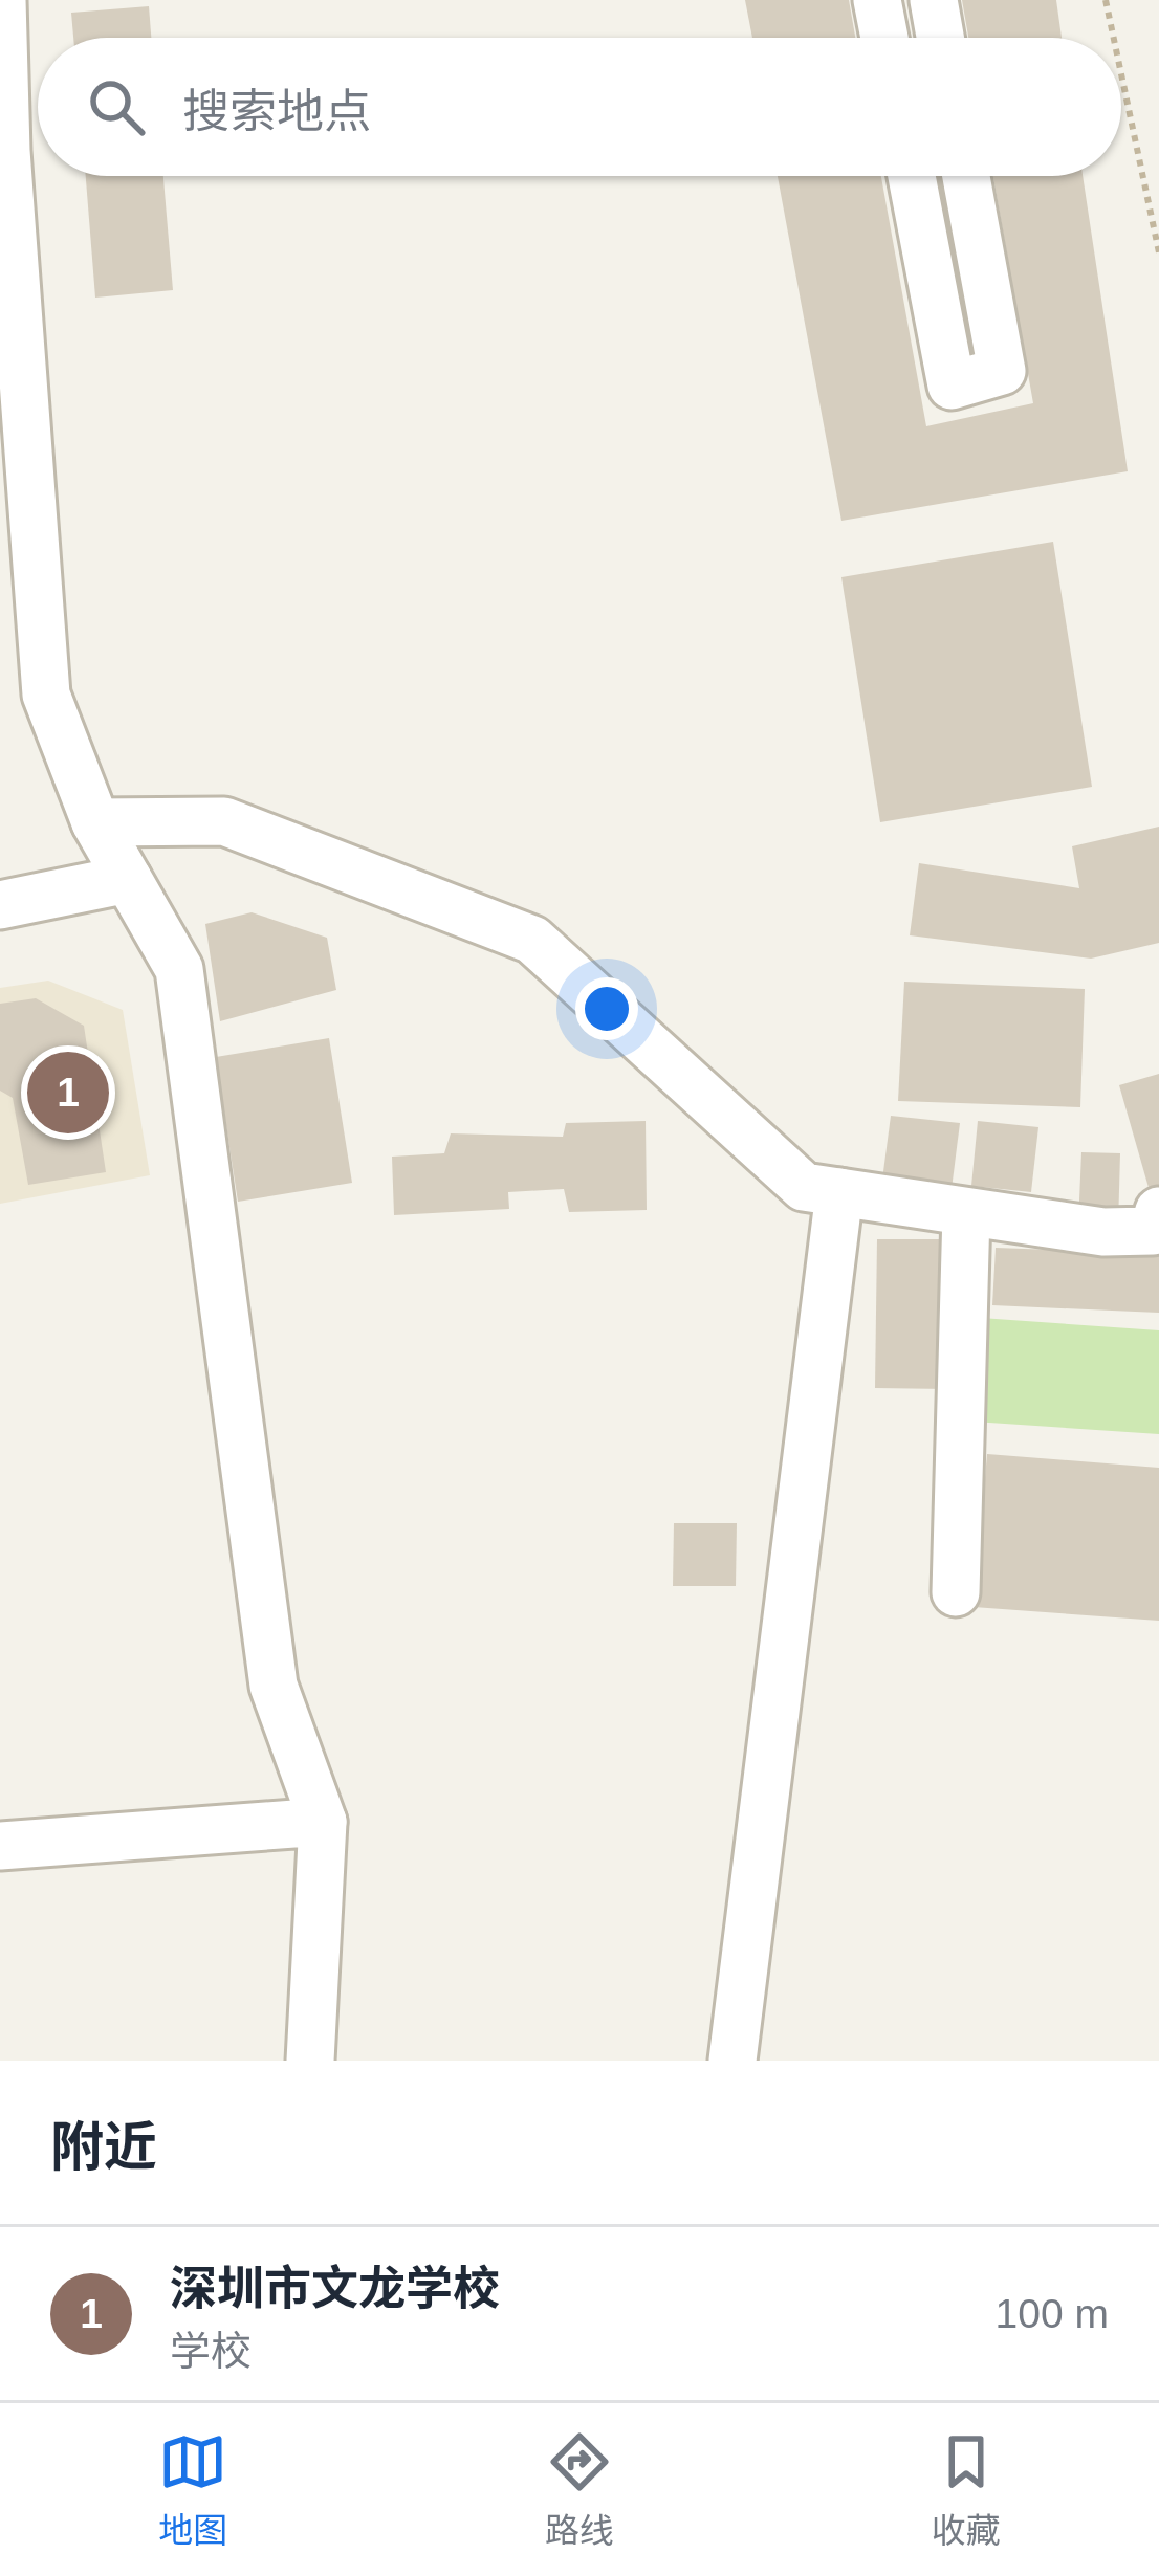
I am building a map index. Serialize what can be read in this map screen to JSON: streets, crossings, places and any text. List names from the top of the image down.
{
  "page": {
    "search": "搜索地点",
    "pins": "1",
    "heading": "附近",
    "list": [
      {
        "mark": "1",
        "name": "深圳市文龙学校",
        "note": "学校",
        "value": "100 m"
      }
    ],
    "nav": ["地图", "路线", "收藏"]
  }
}
